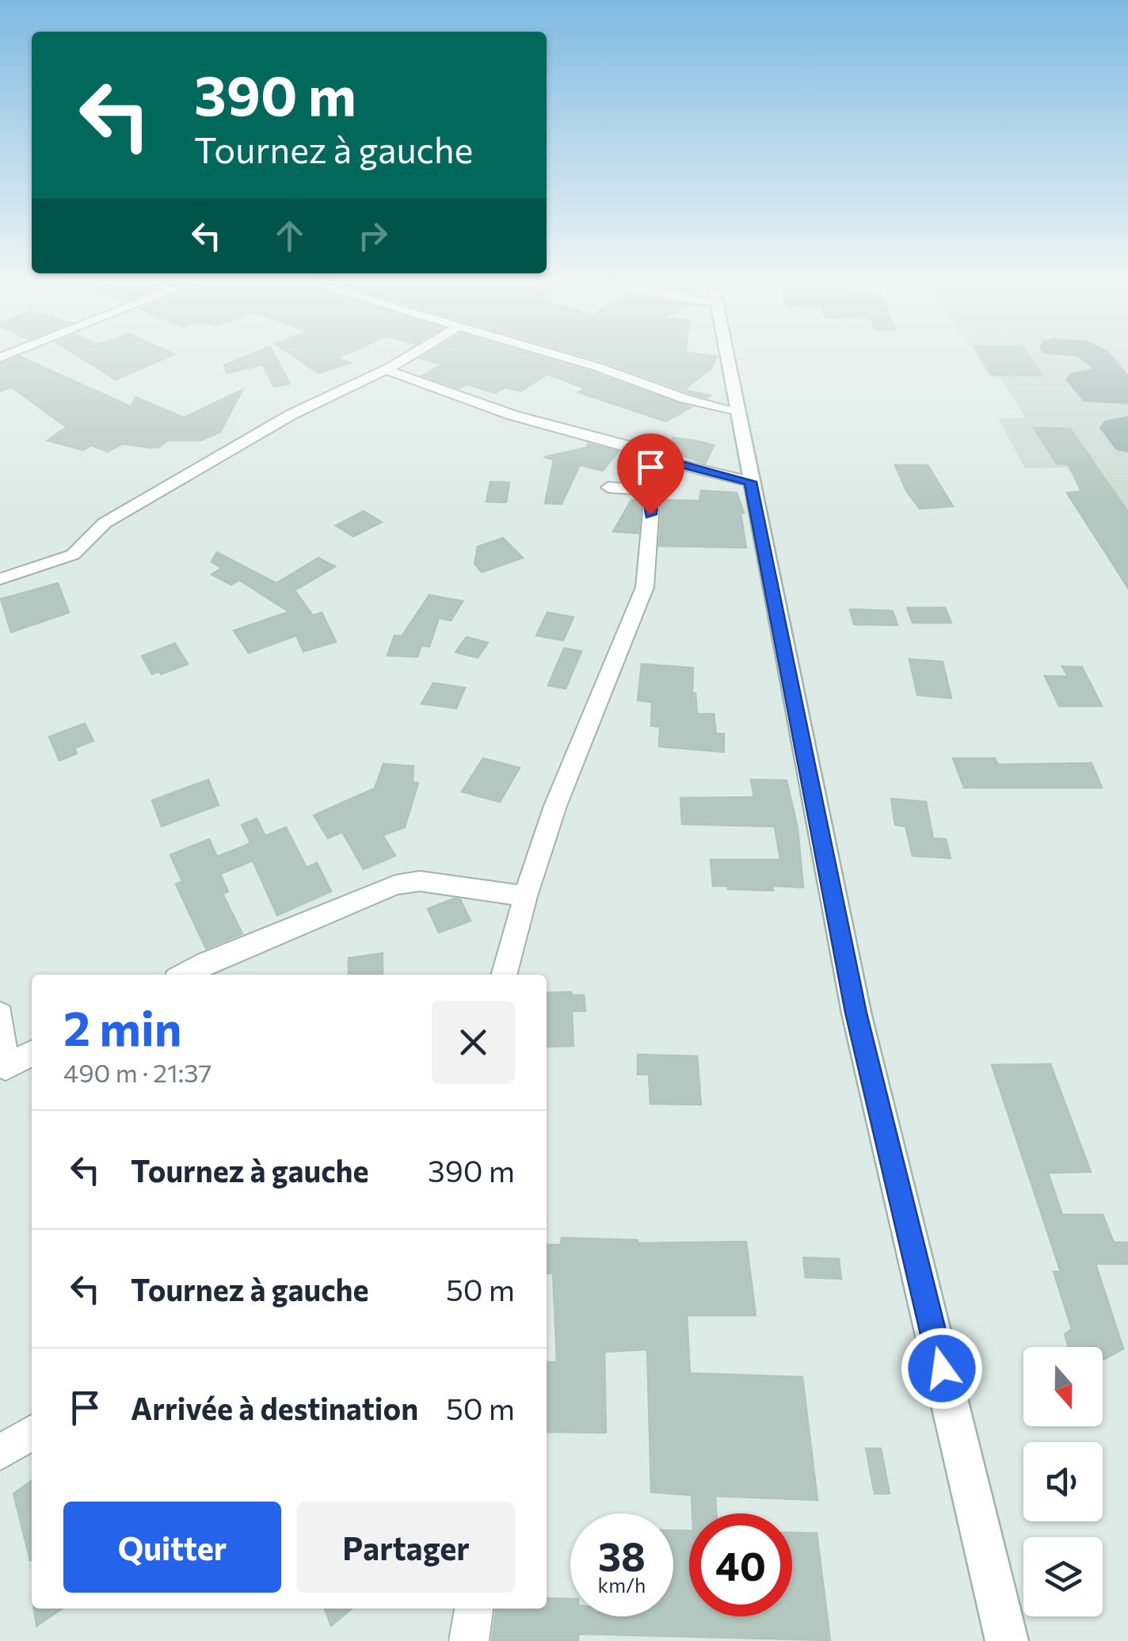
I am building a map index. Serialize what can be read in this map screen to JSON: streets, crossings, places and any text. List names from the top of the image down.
{
  "north": "bottom",
  "page": {
    "turn": ["390 m", "Tournez à gauche"],
    "heading": ["2 min", "490 m · 21:37"],
    "list": [
      {
        "name": "Tournez à gauche",
        "value": "390 m"
      },
      {
        "name": "Tournez à gauche",
        "value": "50 m"
      },
      {
        "name": "Arrivée à destination",
        "value": "50 m"
      }
    ],
    "buttons": ["Quitter", "Partager"],
    "speed": "38 km/h",
    "limit": "40"
  }
}
